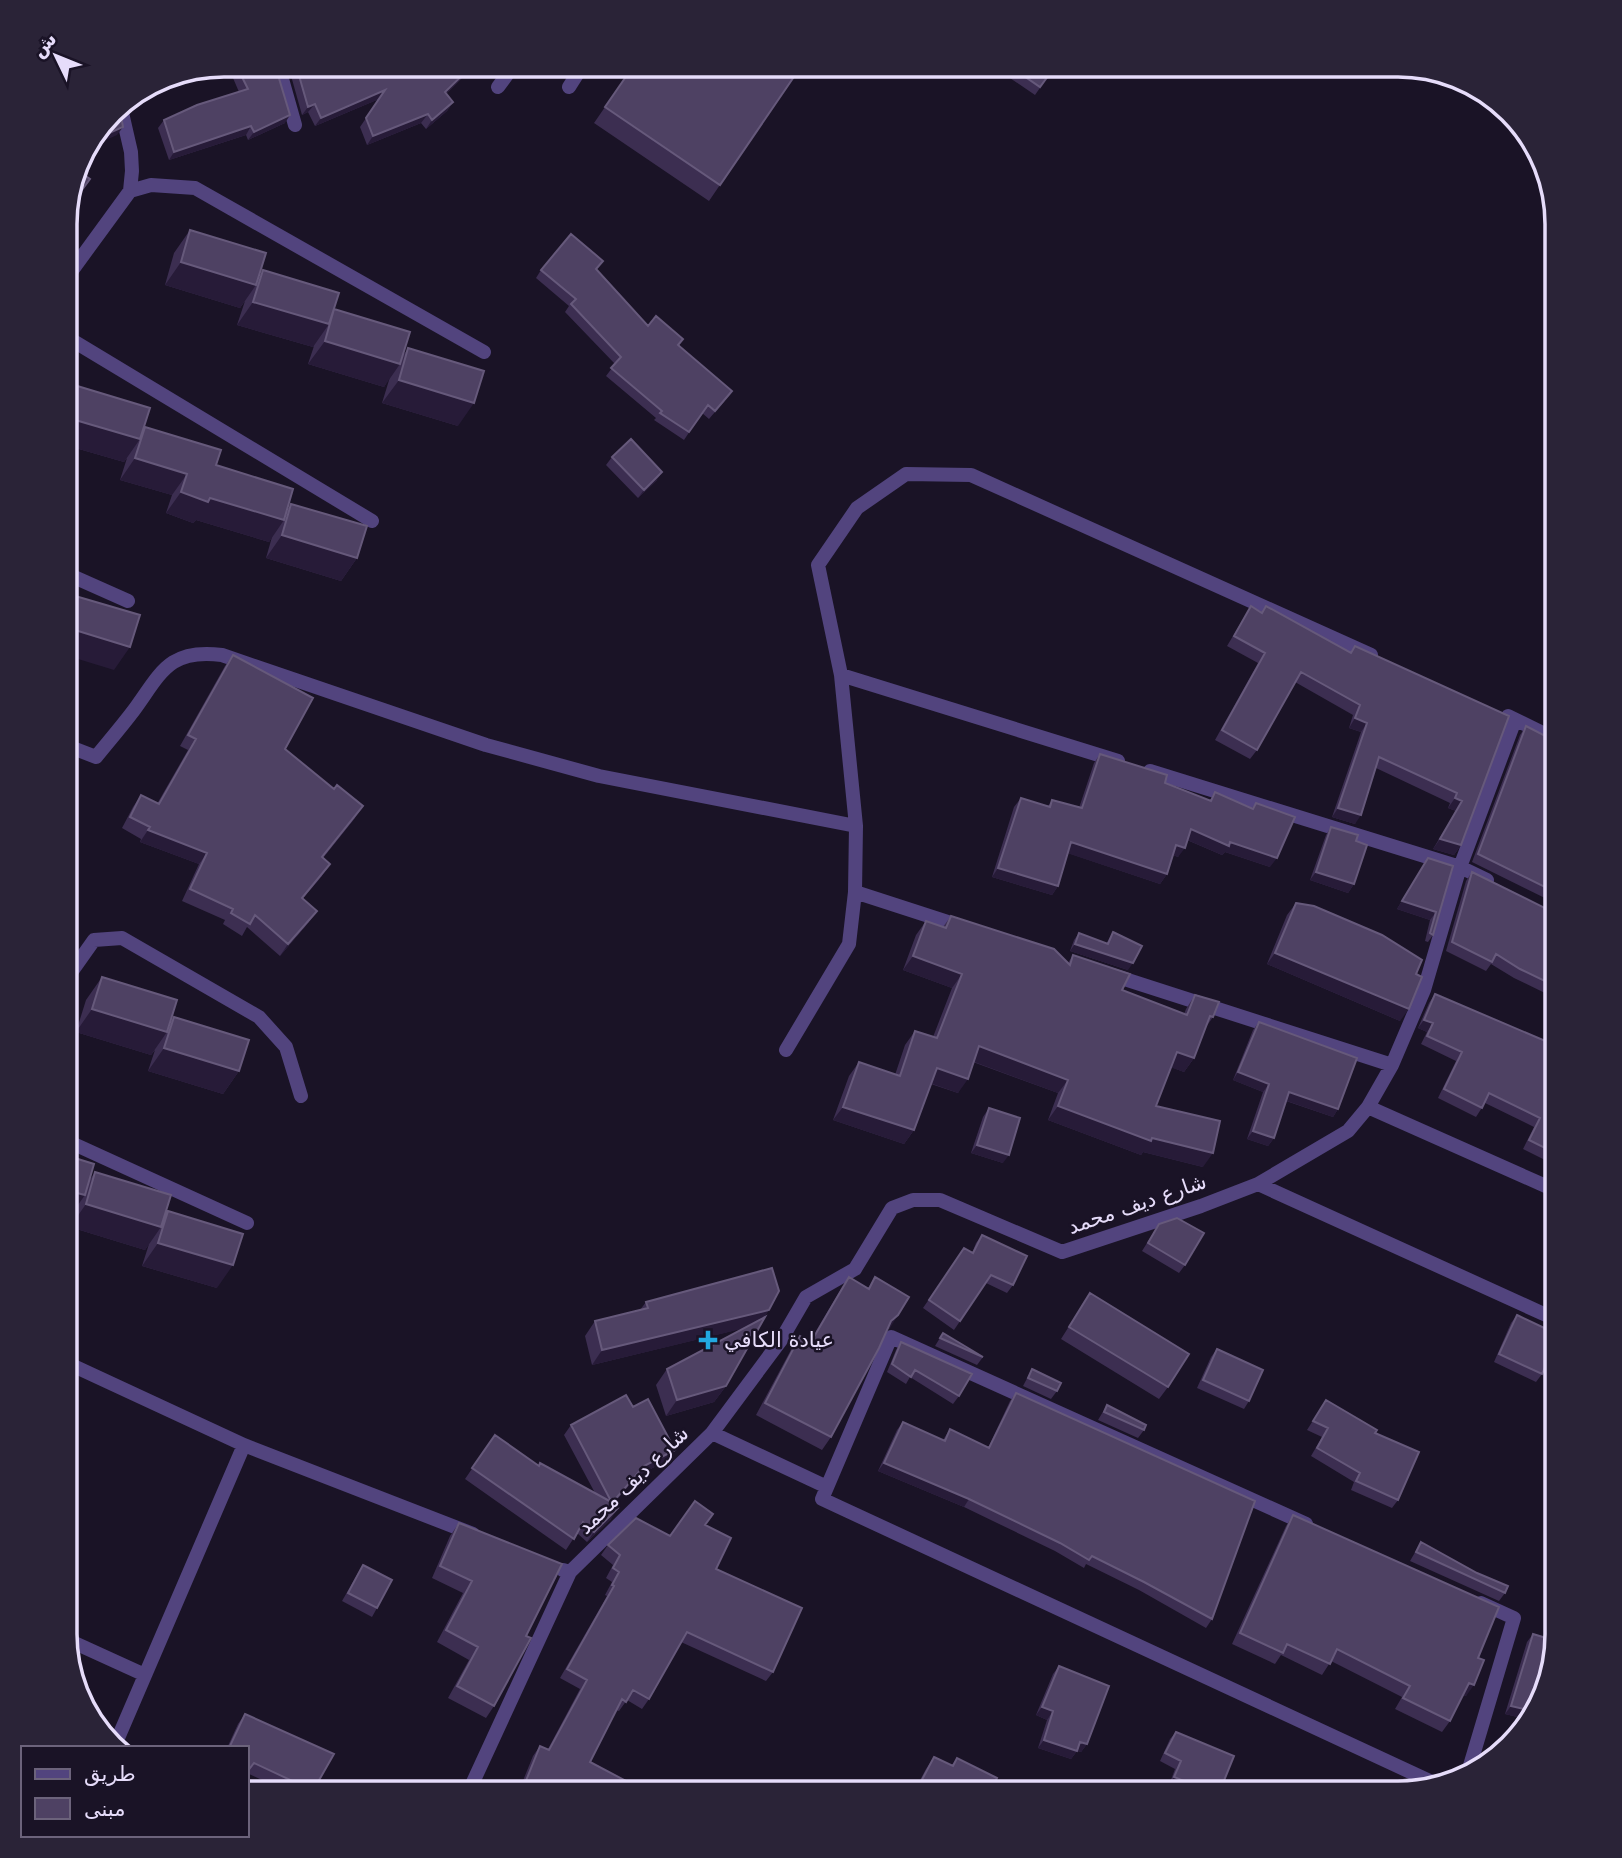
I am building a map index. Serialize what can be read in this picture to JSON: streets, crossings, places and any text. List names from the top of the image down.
{
  "streets": {
    "street": ["شارع ديف محمد"]
  },
  "places": {
    "health": ["عيادة الكافي"]
  },
  "legend": ["طريق", "مبنى"],
  "north": "top left"
}
